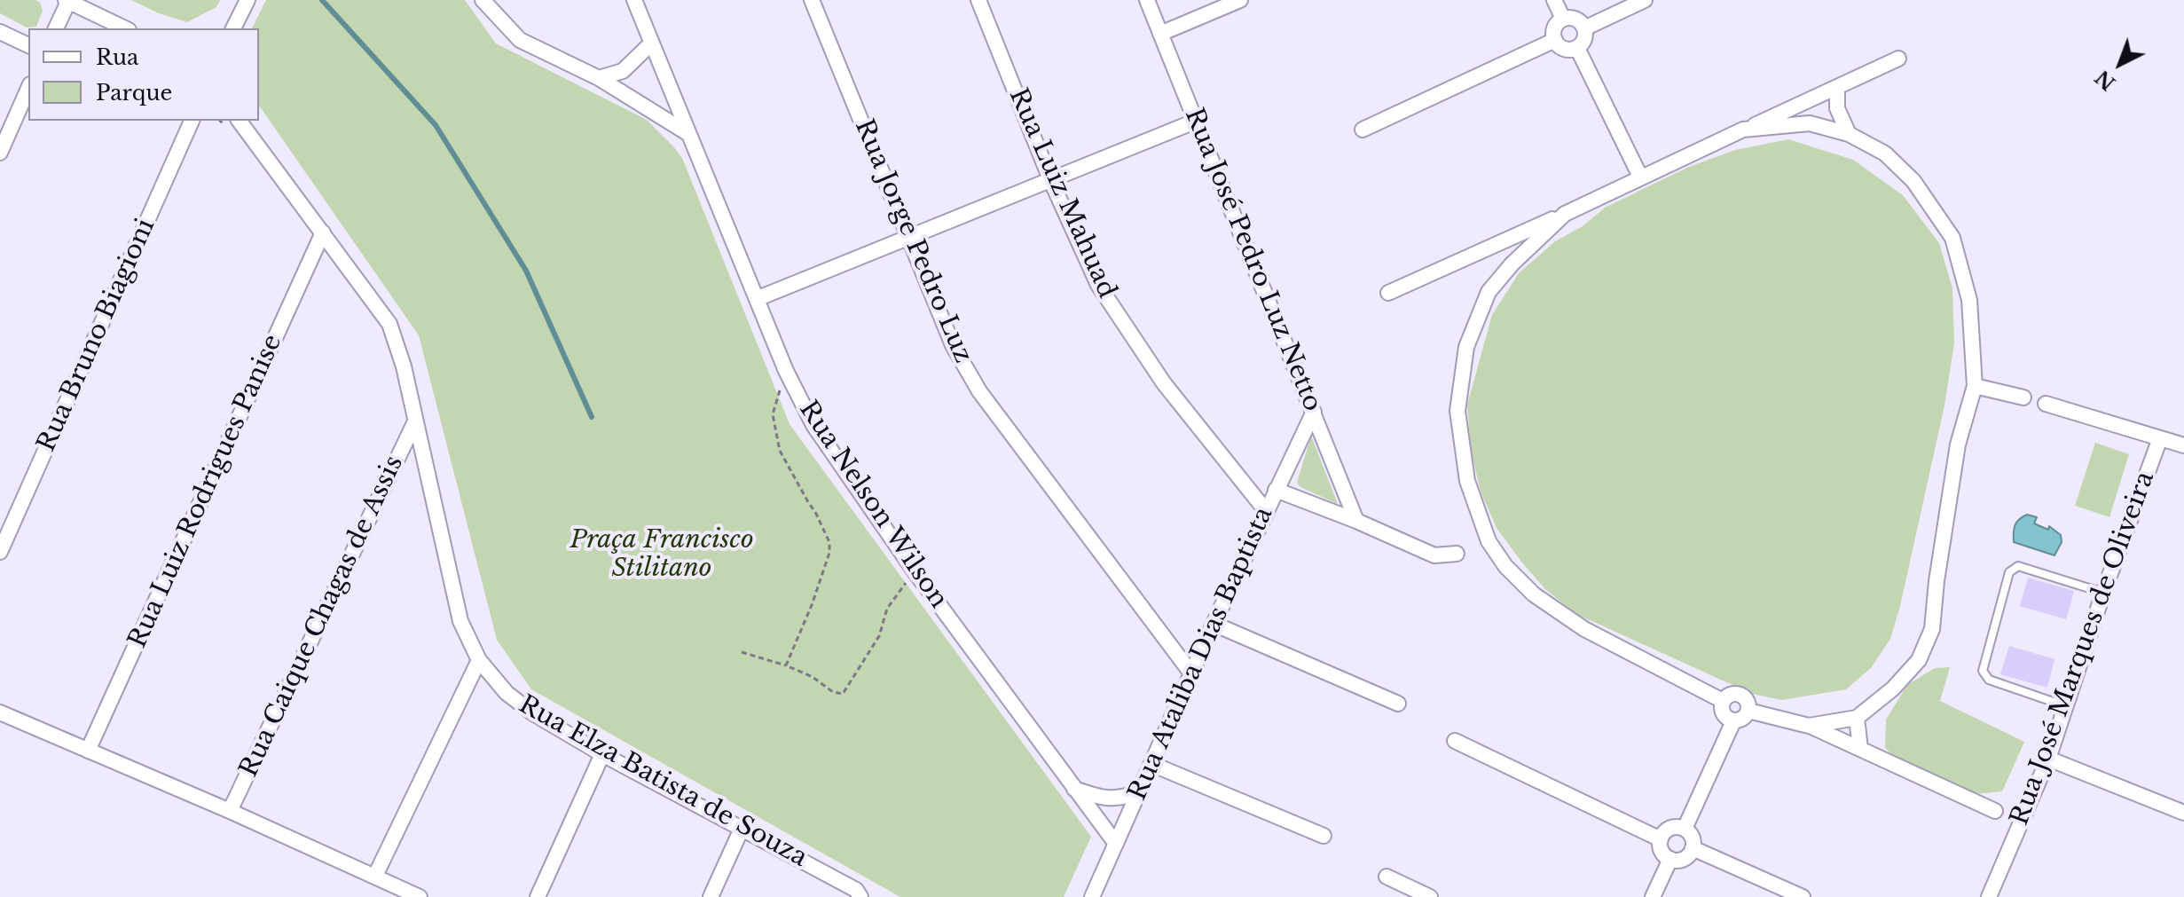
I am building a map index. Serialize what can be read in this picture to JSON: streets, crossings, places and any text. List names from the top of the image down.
{
  "streets": {
    "street": [
      "Rua Luiz Mahuad",
      "Rua Jorge Pedro Luz",
      "Rua José Pedro Luz Netto",
      "Rua Bruno Biagioni",
      "Rua Luiz Rodrigues Panise",
      "Rua Nelson Wilson",
      "Rua Caique Chagas de Assis",
      "Rua José Marques de Oliveira",
      "Rua Ataliba Dias Baptista",
      "Rua Elza Batista de Souza"
    ]
  },
  "crossings": [
    ["Rua Luiz Mahuad", "Rua Ataliba Dias Baptista"],
    ["Rua Jorge Pedro Luz", "Rua Ataliba Dias Baptista"],
    ["Rua José Pedro Luz Netto", "Rua Ataliba Dias Baptista"],
    ["Rua Luiz Rodrigues Panise", "Rua Elza Batista de Souza"],
    ["Rua Nelson Wilson", "Rua Ataliba Dias Baptista"],
    ["Rua Caique Chagas de Assis", "Rua Elza Batista de Souza"]
  ],
  "parks": ["Praça Francisco Stilitano"],
  "legend": ["Rua", "Parque"],
  "north": "bottom left"
}
